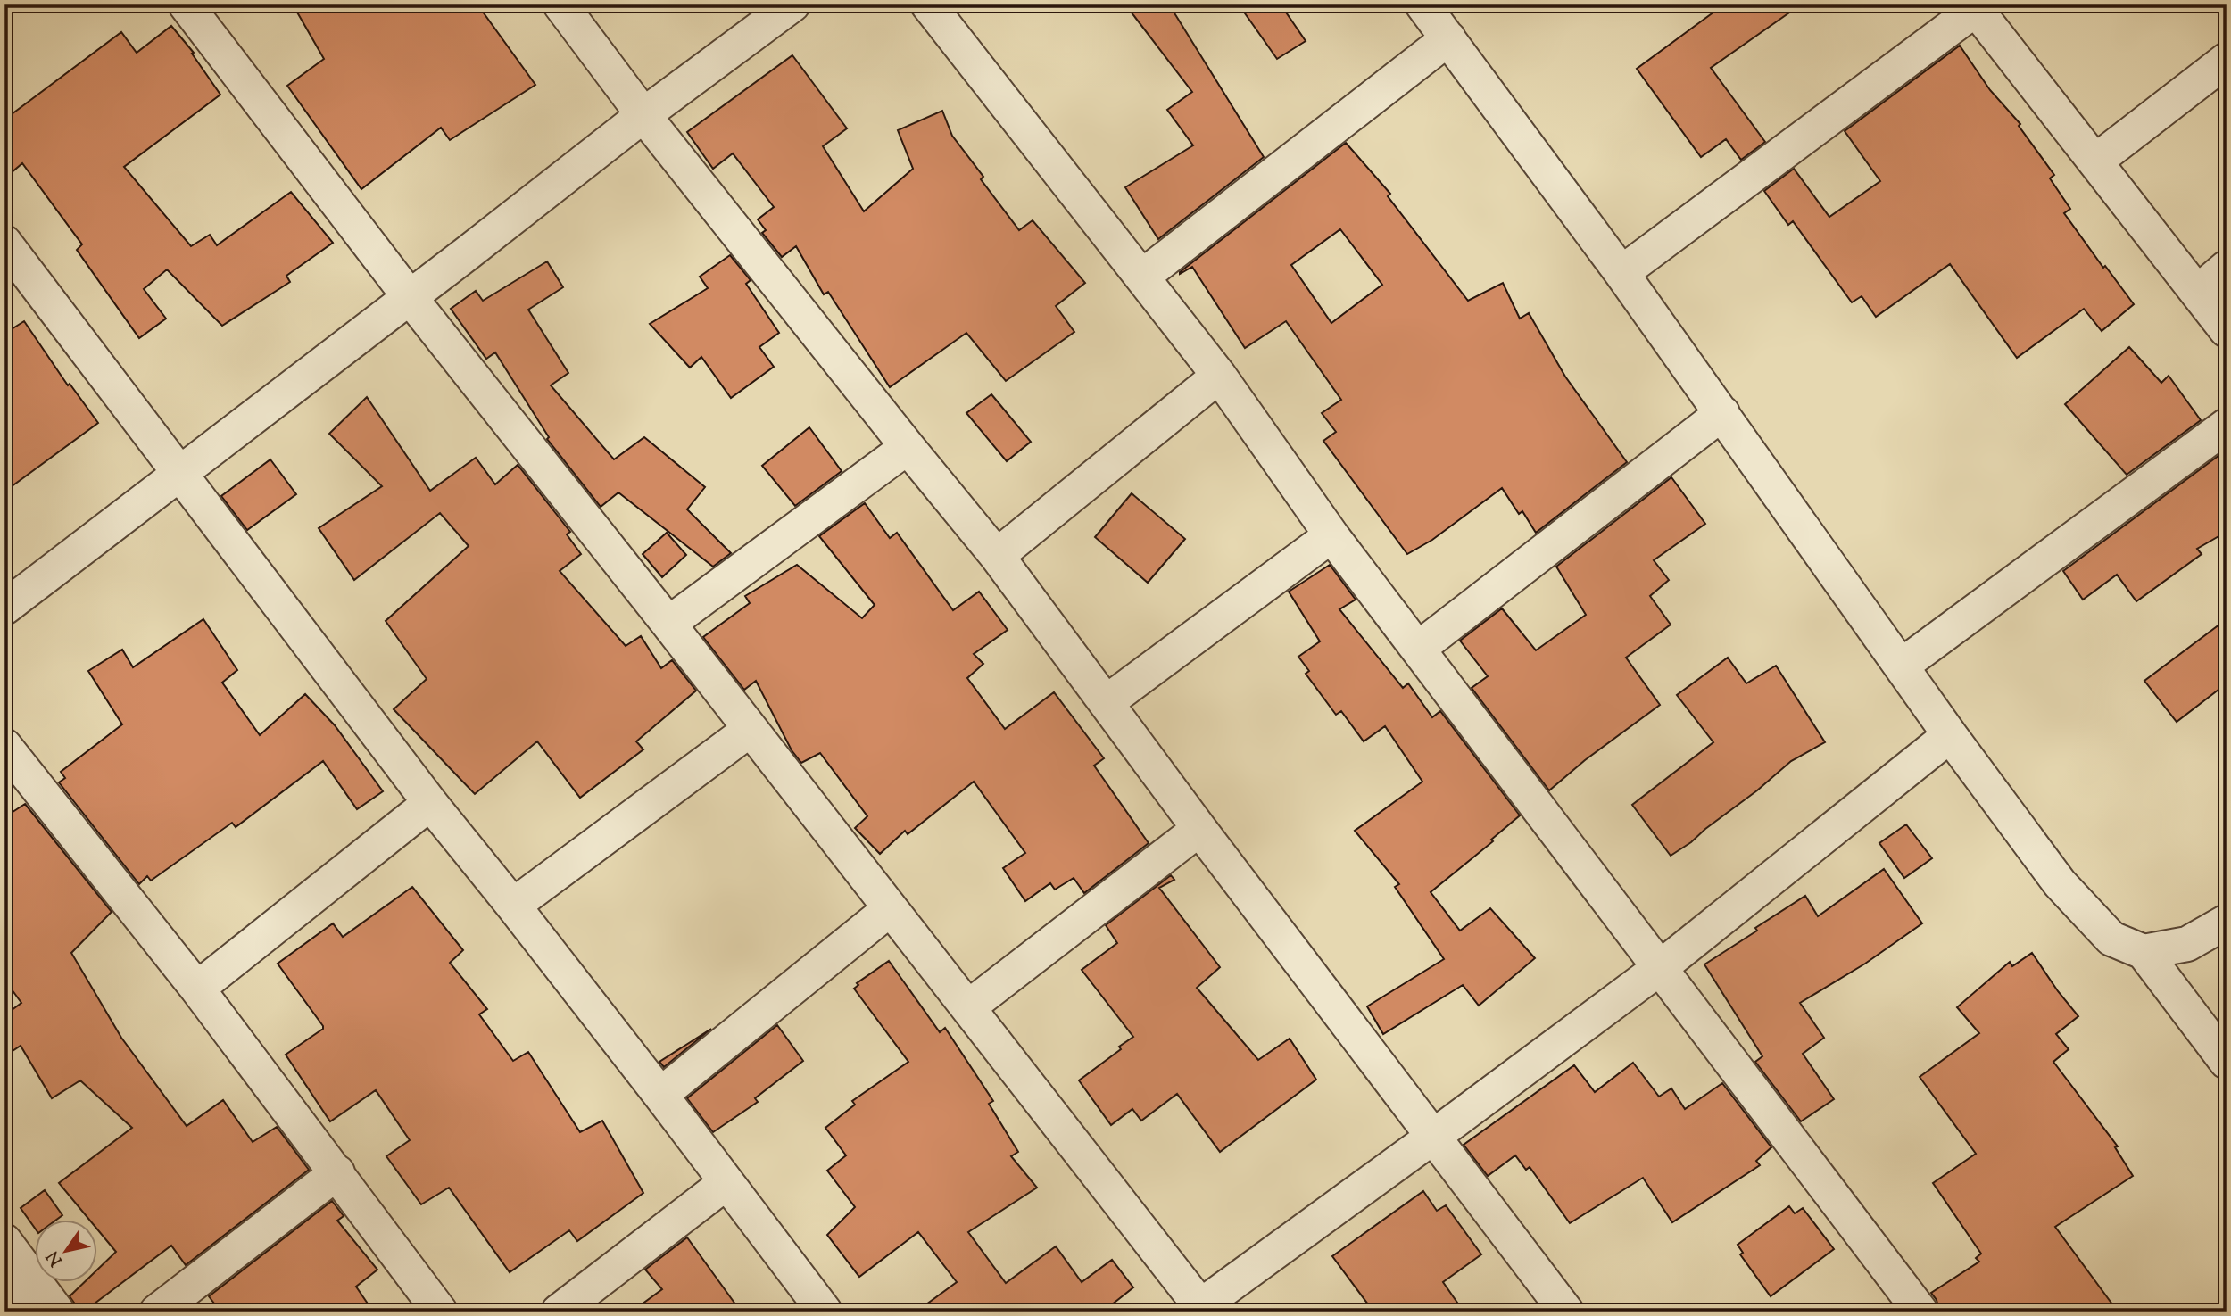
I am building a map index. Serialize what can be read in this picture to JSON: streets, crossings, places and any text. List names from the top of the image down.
{
  "north": "bottom left"
}
